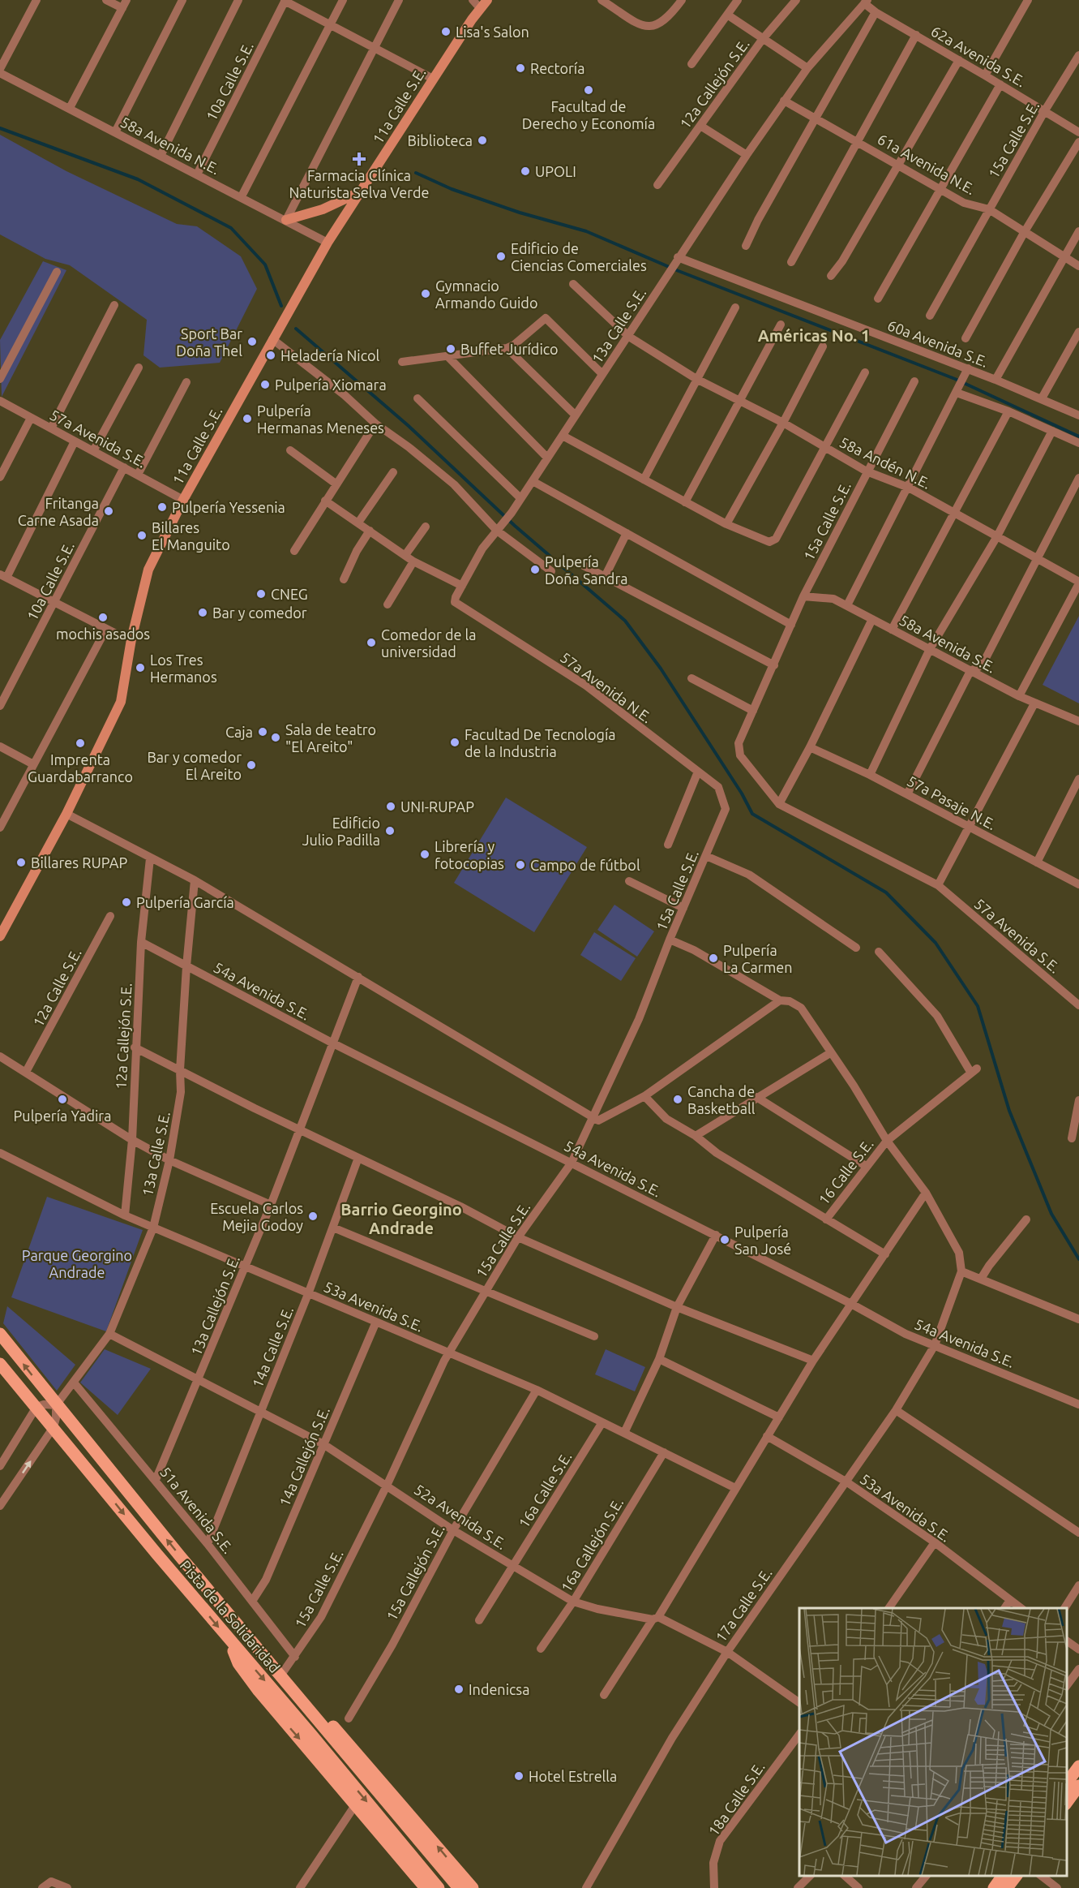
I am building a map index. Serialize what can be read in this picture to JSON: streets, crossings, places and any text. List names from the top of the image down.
{
  "streets": {
    "main road": ["Pista de la Solidaridad"],
    "street": [
      "62a Avenida S.E.",
      "10a Calle S.E.",
      "12a Callejón S.E.",
      "11a Calle S.E.",
      "15a Calle S.E.",
      "58a Avenida N.E.",
      "61a Avenida N.E.",
      "13a Calle S.E.",
      "60a Avenida S.E.",
      "57a Avenida S.E.",
      "58a Andén N.E.",
      "58a Avenida S.E.",
      "57a Avenida N.E.",
      "57a Pasaje N.E.",
      "12a Calle S.E.",
      "54a Avenida S.E.",
      "16 Calle S.E.",
      "13a Callejón S.E.",
      "53a Avenida S.E.",
      "14a Calle S.E.",
      "14a Callejón S.E.",
      "16a Calle S.E.",
      "51a Avenida S.E.",
      "52a Avenida S.E.",
      "16a Callejón S.E.",
      "15a Callejón S.E.",
      "17a Calle S.E.",
      "18a Calle S.E."
    ]
  },
  "crossings": [
    ["62a Avenida S.E.", "15a Calle S.E."],
    ["62a Avenida S.E.", "13a Calle S.E."],
    ["10a Calle S.E.", "58a Avenida N.E."],
    ["10a Calle S.E.", "57a Avenida S.E."],
    ["12a Callejón S.E.", "54a Avenida S.E."],
    ["12a Callejón S.E.", "53a Avenida S.E."],
    ["11a Calle S.E.", "58a Avenida N.E."],
    ["11a Calle S.E.", "57a Avenida S.E."],
    ["15a Calle S.E.", "61a Avenida N.E."],
    ["15a Calle S.E.", "58a Andén N.E."],
    ["15a Calle S.E.", "58a Avenida S.E."],
    ["15a Calle S.E.", "57a Avenida N.E."],
    ["15a Calle S.E.", "54a Avenida S.E."],
    ["15a Calle S.E.", "53a Avenida S.E."],
    ["15a Calle S.E.", "51a Avenida S.E."],
    ["15a Calle S.E.", "52a Avenida S.E."],
    ["15a Calle S.E.", "Pista de la Solidaridad"],
    ["61a Avenida N.E.", "13a Calle S.E."],
    ["13a Calle S.E.", "60a Avenida S.E."],
    ["13a Calle S.E.", "58a Andén N.E."],
    ["13a Calle S.E.", "57a Avenida N.E."],
    ["13a Calle S.E.", "54a Avenida S.E."],
    ["13a Calle S.E.", "53a Avenida S.E."],
    ["13a Calle S.E.", "51a Avenida S.E."],
    ["13a Calle S.E.", "52a Avenida S.E."],
    ["13a Calle S.E.", "Pista de la Solidaridad"],
    ["54a Avenida S.E.", "13a Callejón S.E."],
    ["54a Avenida S.E.", "17a Calle S.E."],
    ["13a Callejón S.E.", "53a Avenida S.E."],
    ["13a Callejón S.E.", "51a Avenida S.E."],
    ["13a Callejón S.E.", "52a Avenida S.E."],
    ["53a Avenida S.E.", "14a Calle S.E."],
    ["53a Avenida S.E.", "14a Callejón S.E."],
    ["53a Avenida S.E.", "16a Calle S.E."],
    ["53a Avenida S.E.", "16a Callejón S.E."],
    ["53a Avenida S.E.", "15a Callejón S.E."],
    ["53a Avenida S.E.", "17a Calle S.E."],
    ["14a Calle S.E.", "51a Avenida S.E."],
    ["14a Calle S.E.", "52a Avenida S.E."],
    ["14a Callejón S.E.", "51a Avenida S.E."],
    ["14a Callejón S.E.", "52a Avenida S.E."],
    ["16a Calle S.E.", "52a Avenida S.E."],
    ["52a Avenida S.E.", "16a Callejón S.E."],
    ["52a Avenida S.E.", "15a Callejón S.E."],
    ["52a Avenida S.E.", "17a Calle S.E."]
  ],
  "districts": ["Américas No. 1", "Barrio Georgino Andrade"],
  "parks": ["Parque Georgino Andrade"],
  "places": {
    "other": [
      "Lisa's Salon",
      "Rectoría",
      "Facultad de Derecho y Economía",
      "Biblioteca",
      "UPOLI",
      "Edificio de Ciencias Comerciales",
      "Gymnacio Armando Guido",
      "Sport Bar Doña Thel",
      "Buffet Jurídico",
      "Heladería Nicol",
      "Pulpería Xiomara",
      "Pulpería Hermanas Meneses",
      "Pulpería Yessenia",
      "Fritanga Carne Asada",
      "Billares El Manguito",
      "Pulpería Doña Sandra",
      "CNEG",
      "Bar y comedor",
      "mochis asados",
      "Comedor de la universidad",
      "Los Tres Hermanos",
      "Caja",
      "Sala de teatro \"El Areito\"",
      "Facultad De Tecnología de la Industria",
      "Imprenta Guardabarranco",
      "Bar y comedor El Areito",
      "UNI-RUPAP",
      "Edificio Julio Padilla",
      "Librería y fotocopias",
      "Billares RUPAP",
      "Campo de fútbol",
      "Pulpería García",
      "Pulpería La Carmen",
      "Pulpería Yadira",
      "Cancha de Basketball",
      "Escuela Carlos Mejia Godoy",
      "Pulpería San José",
      "Indenicsa",
      "Hotel Estrella"
    ],
    "health": ["Farmacia Clínica Naturista Selva Verde"]
  }
}
